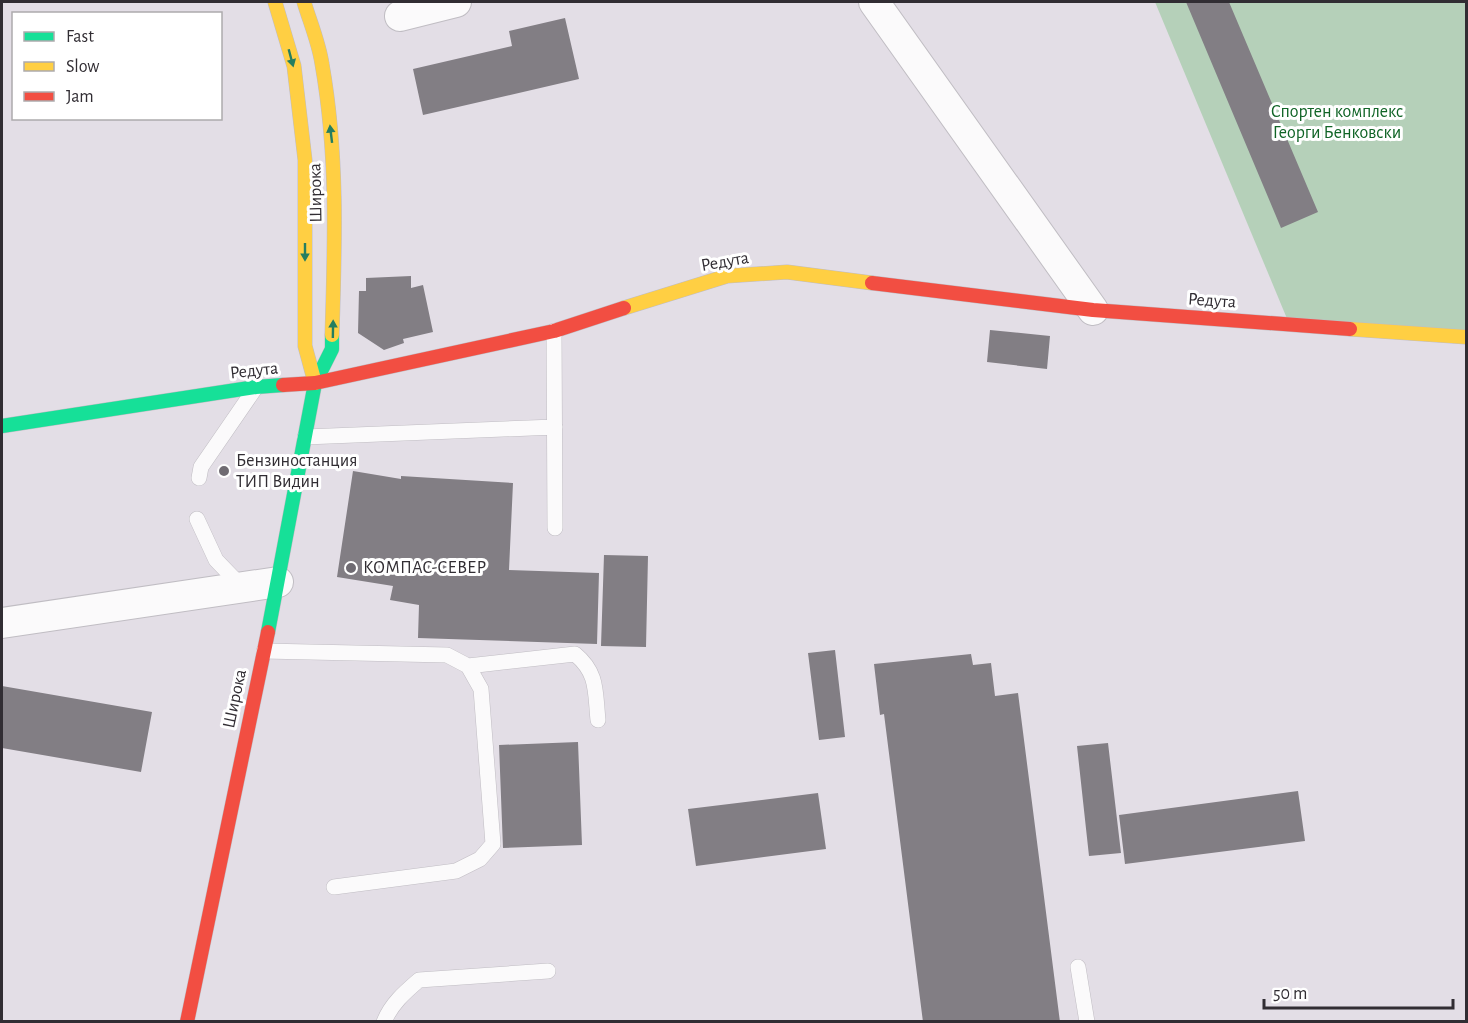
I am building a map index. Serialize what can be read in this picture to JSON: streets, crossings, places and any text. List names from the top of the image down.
{
  "streets": {
    "street": ["Широка", "Редута"]
  },
  "crossings": [
    ["Широка", "Редута"]
  ],
  "parks": ["Спортен комплекс Георги Бенковски"],
  "places": ["Бензиностанция ТИП Видин", "КОМПАС-СЕВЕР"],
  "legend": ["Fast", "Slow", "Jam"],
  "scale_bar": "50 m"
}
